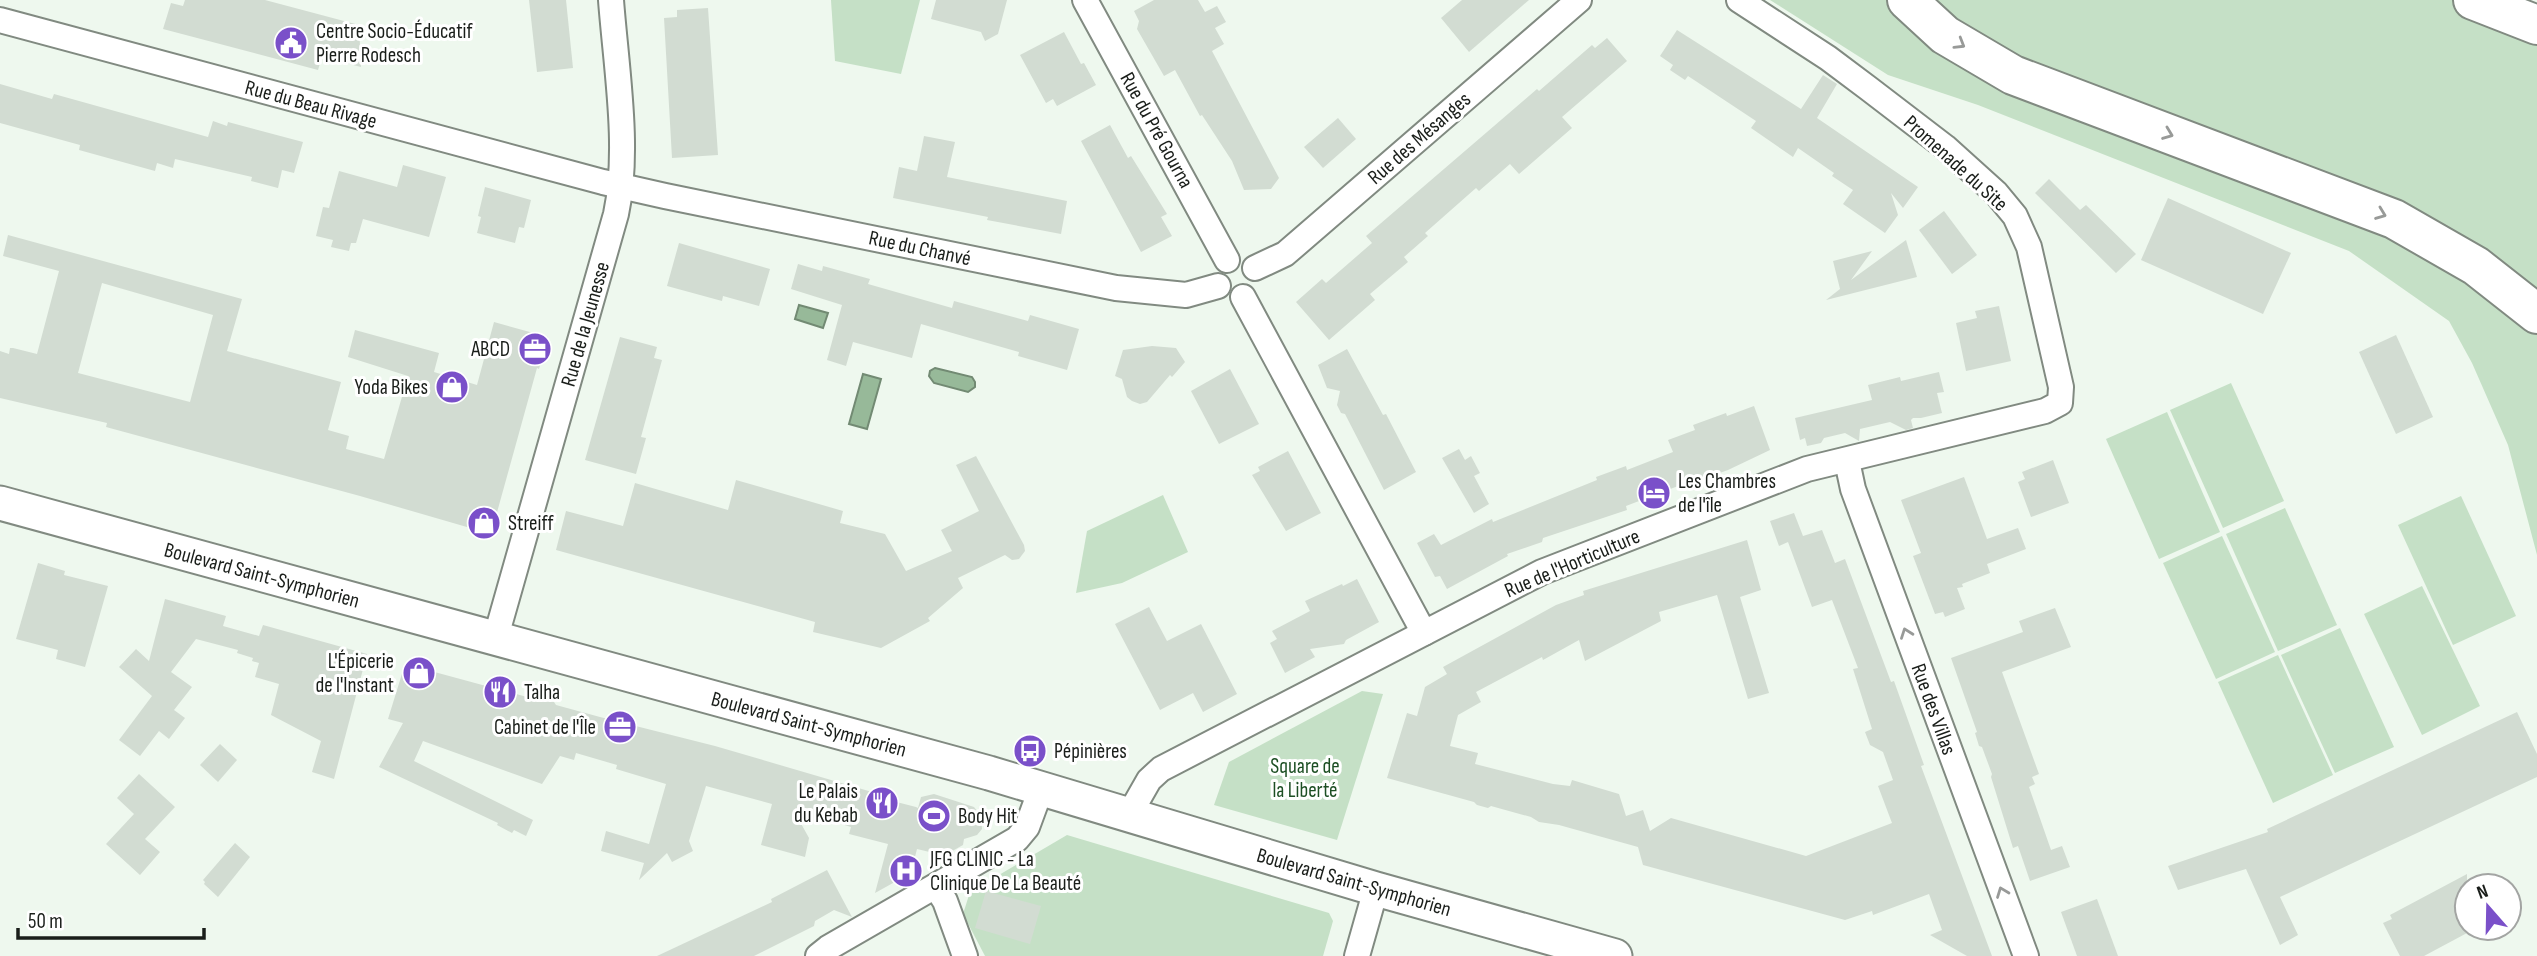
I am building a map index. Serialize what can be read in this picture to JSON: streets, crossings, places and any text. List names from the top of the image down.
{
  "streets": {
    "main road": ["Boulevard Saint-Symphorien"],
    "street": [
      "Rue du Beau Rivage",
      "Rue du Pré Gourna",
      "Rue des Mésanges",
      "Promenade du Site",
      "Rue du Chanvé",
      "Rue de la Jeunesse",
      "Rue de l'Horticulture",
      "Rue des Villas"
    ]
  },
  "crossings": [
    ["Rue du Beau Rivage", "Rue du Chanvé"],
    ["Rue du Beau Rivage", "Rue de la Jeunesse"],
    ["Rue du Pré Gourna", "Rue des Mésanges"],
    ["Rue du Pré Gourna", "Rue du Chanvé"],
    ["Rue des Mésanges", "Rue du Chanvé"],
    ["Promenade du Site", "Rue de l'Horticulture"],
    ["Rue du Chanvé", "Rue de la Jeunesse"],
    ["Rue de la Jeunesse", "Boulevard Saint-Symphorien"],
    ["Rue de l'Horticulture", "Boulevard Saint-Symphorien"],
    ["Rue de l'Horticulture", "Rue des Villas"]
  ],
  "one_way": ["Rue des Villas"],
  "parks": ["Square de la Liberté"],
  "places": {
    "public building": ["Centre Socio-Éducatif Pierre Rodesch"],
    "office": ["ABCD", "Cabinet de l'Île"],
    "shop": ["Yoda Bikes", "Streiff", "L'Épicerie de l'Instant"],
    "hotel": ["Les Chambres de l'île"],
    "restaurant": ["Talha", "Le Palais du Kebab"],
    "bus stop": ["Pépinières"],
    "sports": ["Body Hit"],
    "hospital": ["JFG CLINIC - La Clinique De La Beauté"]
  },
  "scale_bar": "50 m",
  "north": "top"
}
